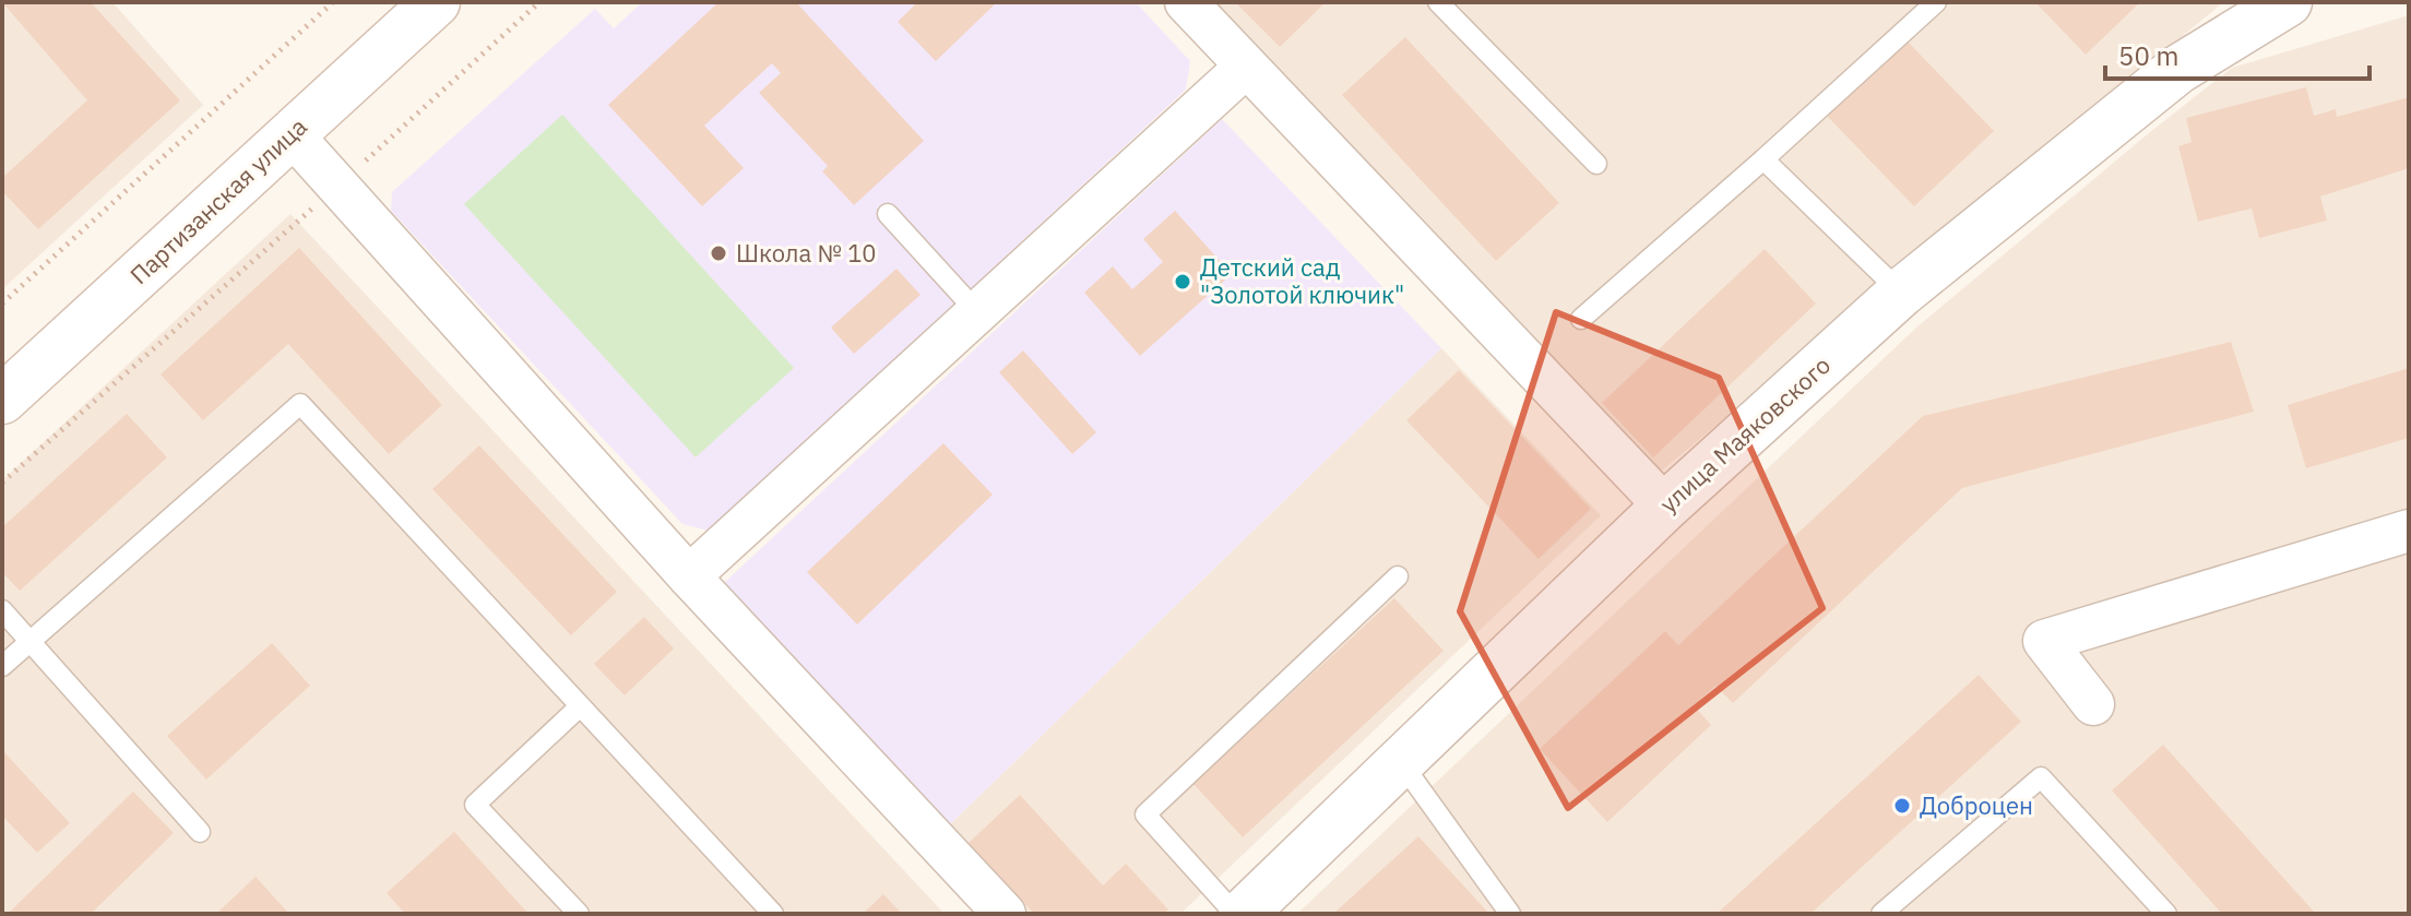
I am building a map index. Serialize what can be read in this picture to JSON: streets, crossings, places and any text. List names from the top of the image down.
{
  "streets": {
    "street": ["Партизанская улица", "улица Маяковского"]
  },
  "places": ["Школа № 10", "Детский сад \"Золотой ключик\"", "Доброцен"],
  "scale_bar": "50 m"
}
